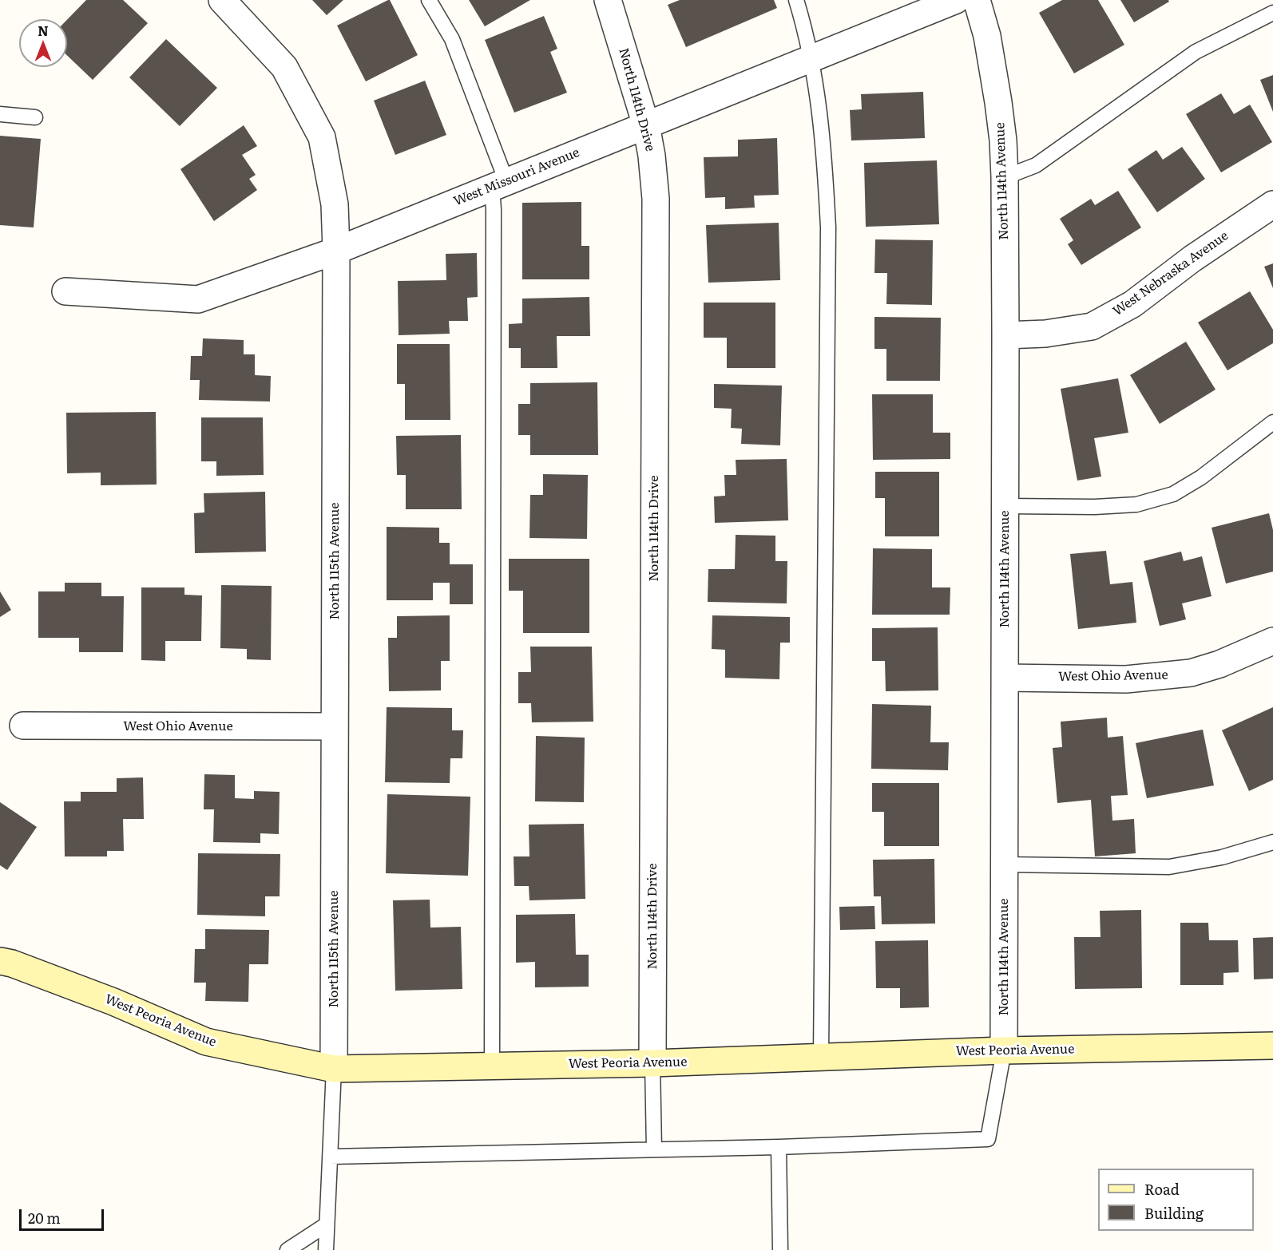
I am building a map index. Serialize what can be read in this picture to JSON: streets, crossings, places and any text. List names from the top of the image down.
{
  "streets": {
    "street": [
      "North 114th Drive",
      "West Missouri Avenue",
      "North 114th Avenue",
      "West Nebraska Avenue",
      "North 115th Avenue",
      "West Ohio Avenue",
      "West Peoria Avenue"
    ]
  },
  "crossings": [
    ["North 114th Drive", "West Missouri Avenue"],
    ["North 114th Drive", "West Peoria Avenue"],
    ["West Missouri Avenue", "North 115th Avenue"],
    ["North 114th Avenue", "West Nebraska Avenue"],
    ["North 114th Avenue", "West Ohio Avenue"],
    ["North 114th Avenue", "West Peoria Avenue"],
    ["North 115th Avenue", "West Ohio Avenue"],
    ["North 115th Avenue", "West Peoria Avenue"]
  ],
  "legend": ["Road", "Building"],
  "scale_bar": "20 m",
  "north": "top"
}
